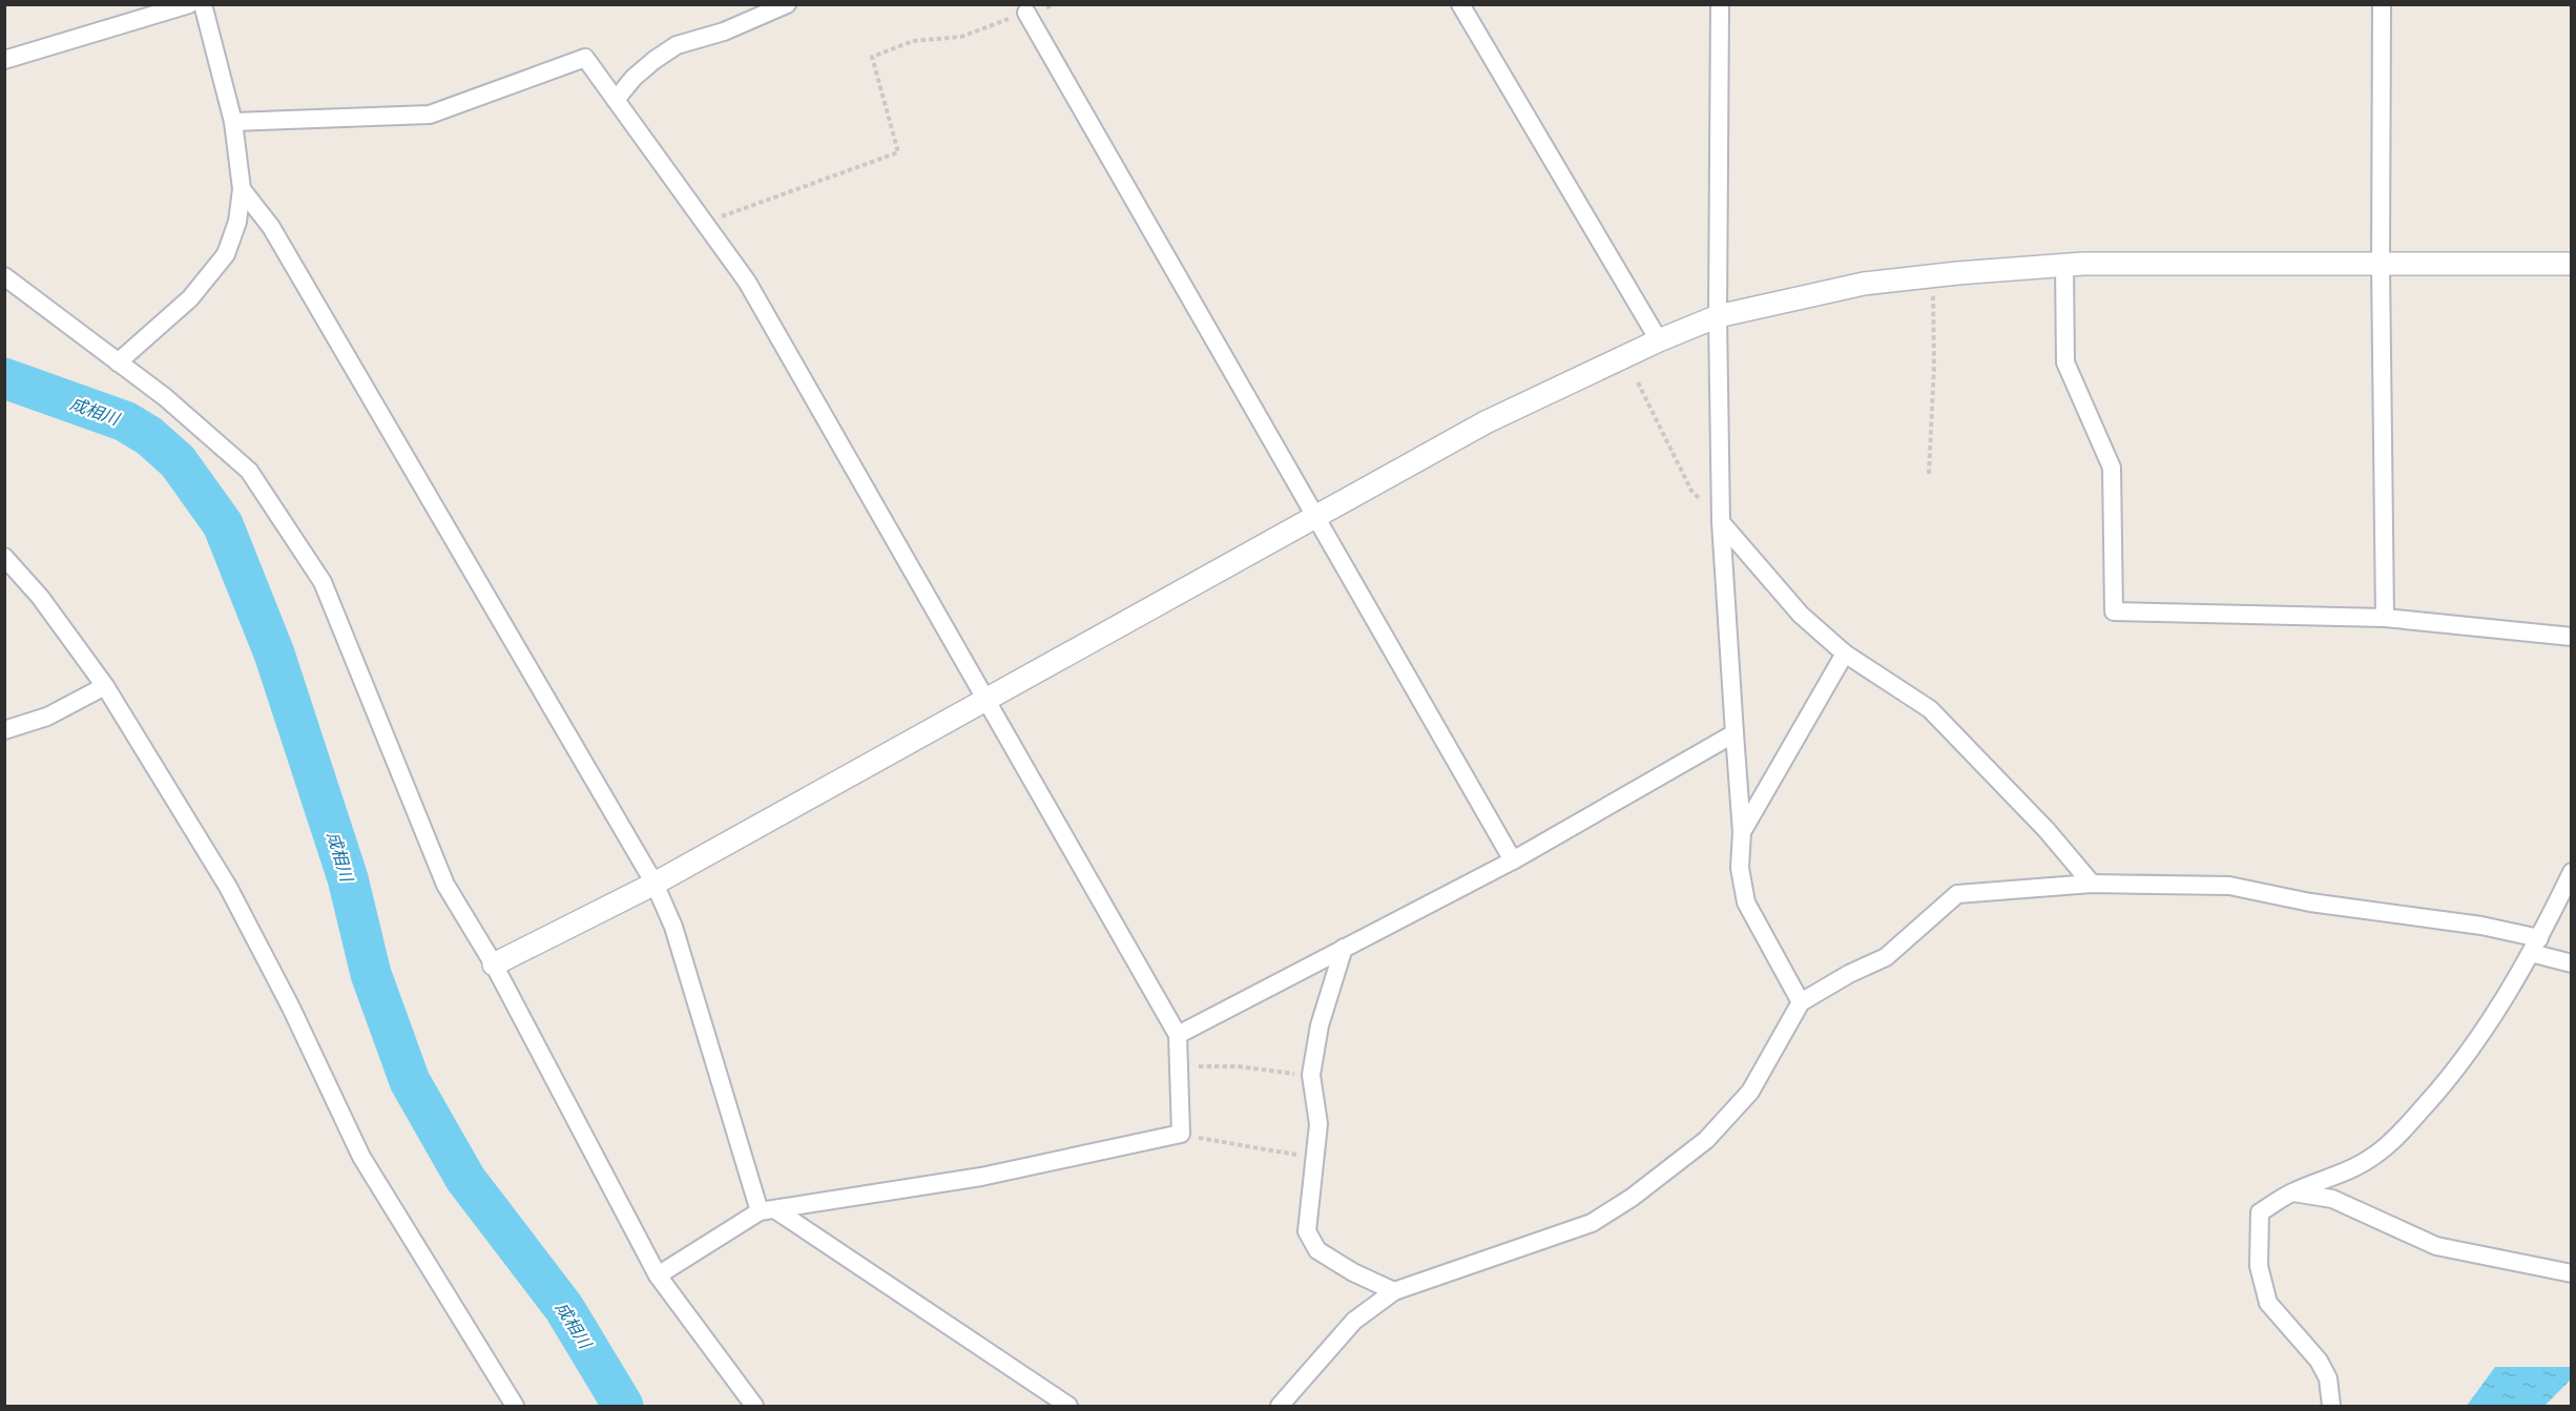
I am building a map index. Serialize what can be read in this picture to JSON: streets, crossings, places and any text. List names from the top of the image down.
{
  "water": ["成相川"]
}
